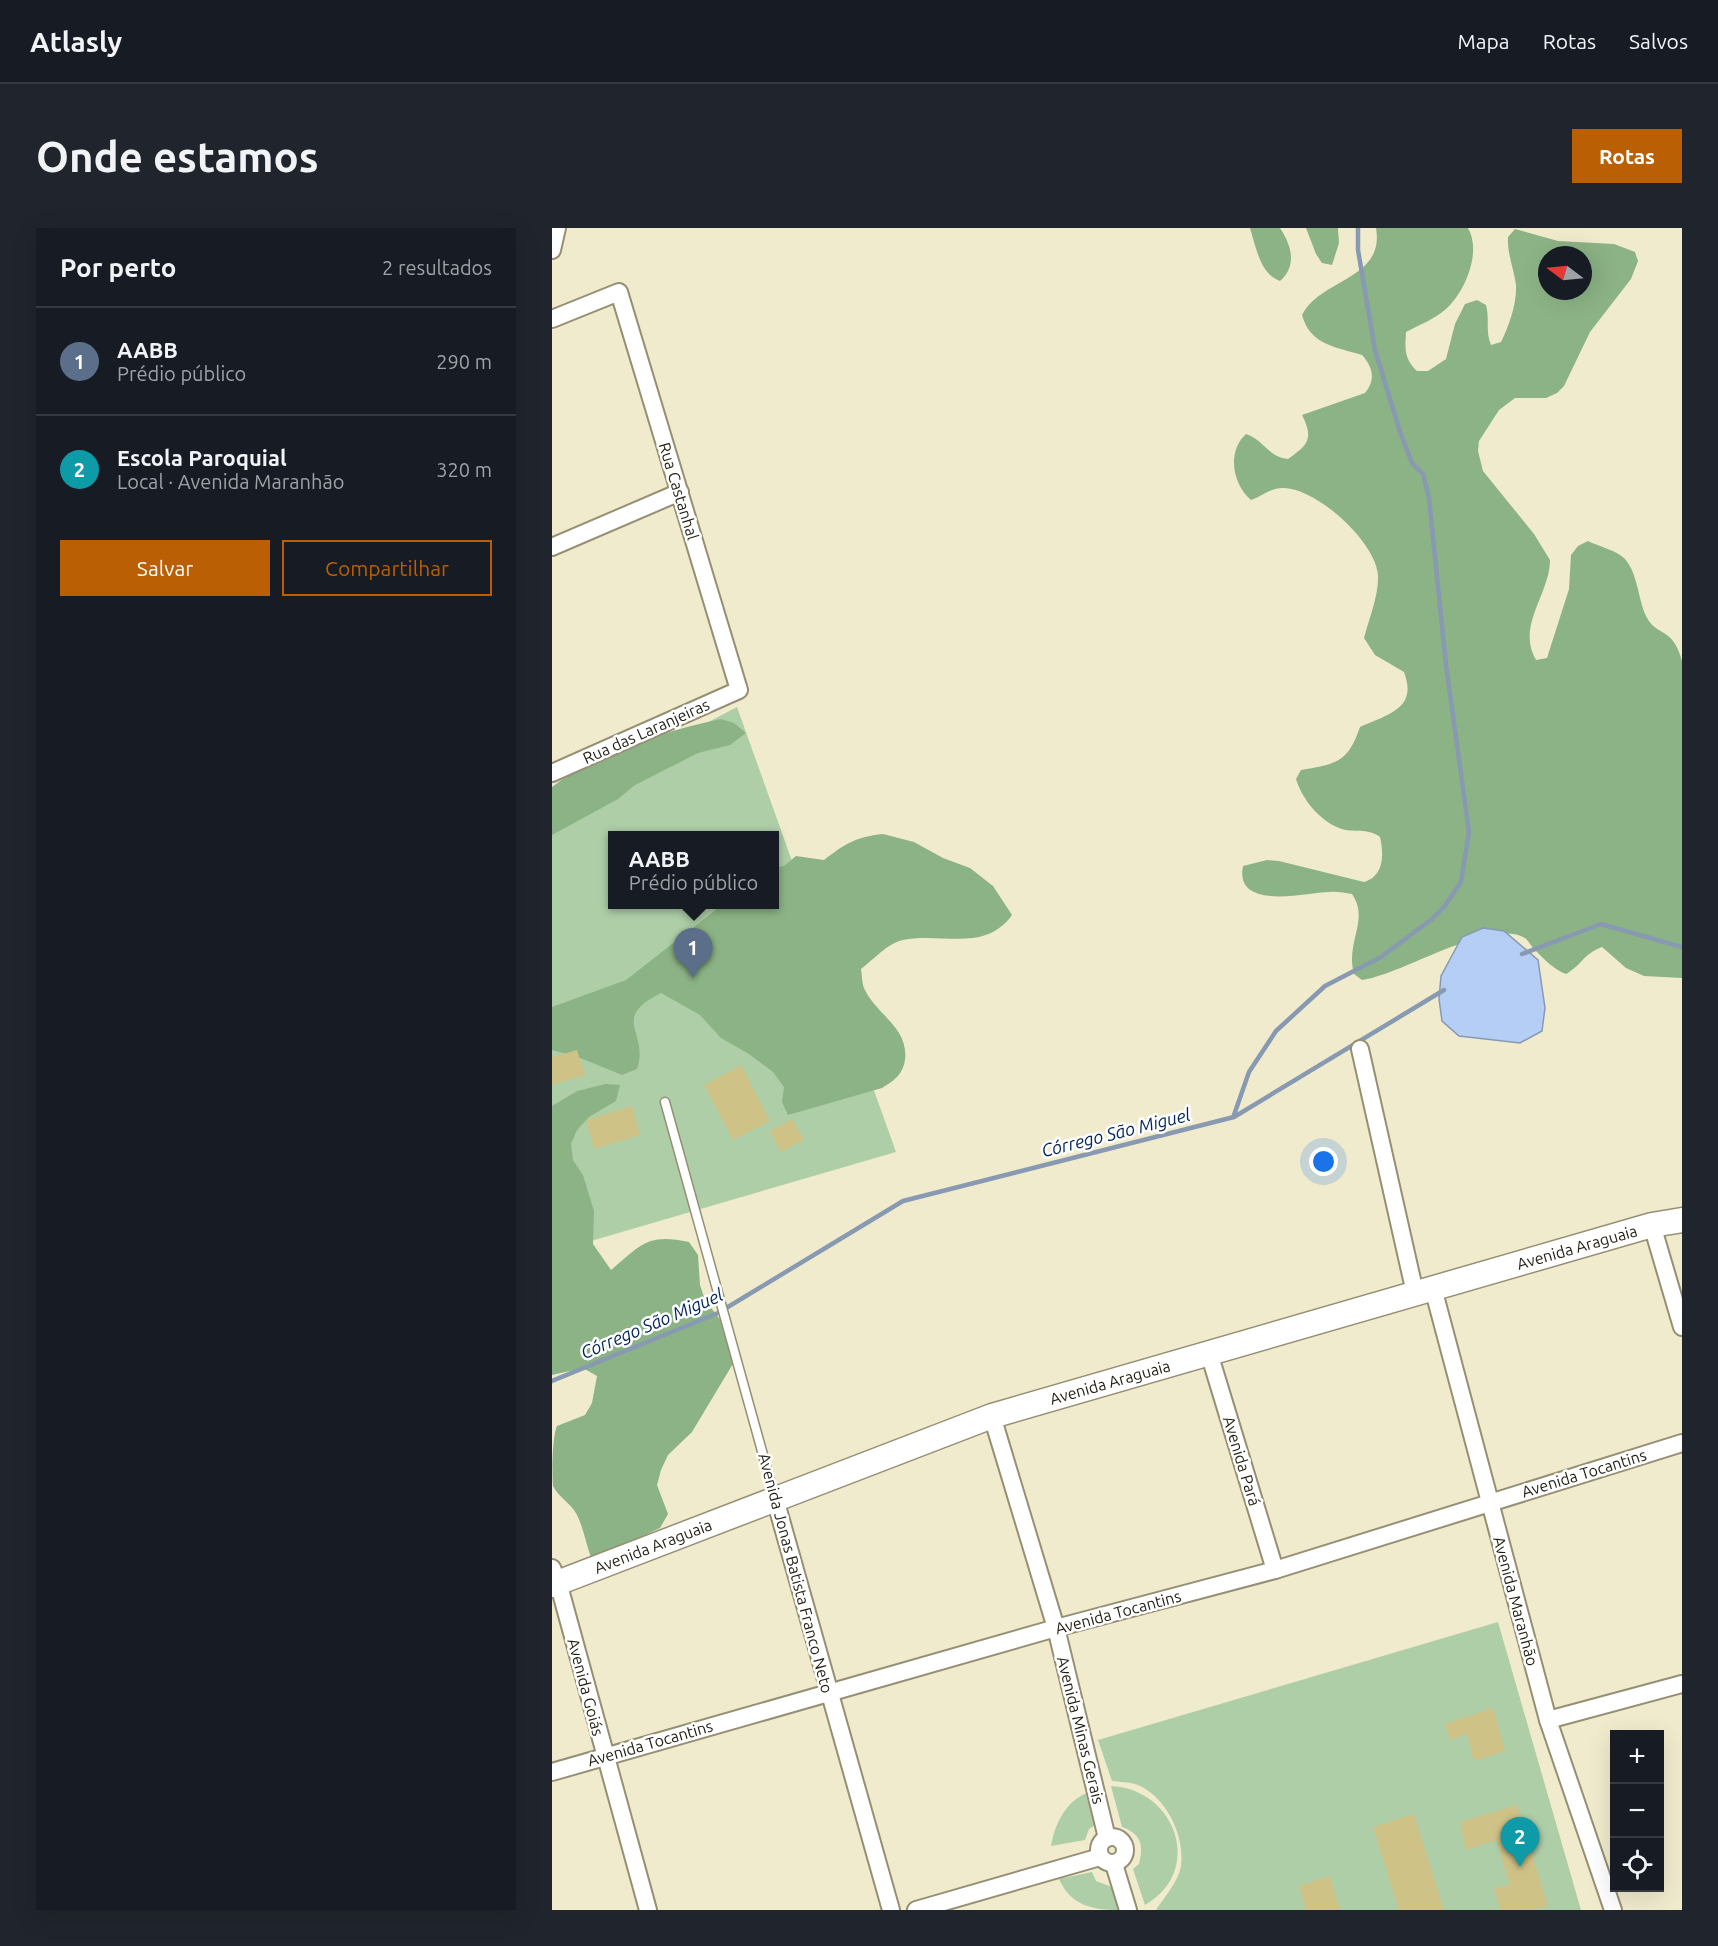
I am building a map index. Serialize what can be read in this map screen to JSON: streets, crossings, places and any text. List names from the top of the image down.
{
  "streets": {
    "street": [
      "Rua Castanhal",
      "Rua das Laranjeiras",
      "Avenida Araguaia",
      "Avenida Pará",
      "Avenida Tocantins",
      "Avenida Jonas Batista Franco Neto",
      "Avenida Maranhão",
      "Avenida Goiás",
      "Avenida Minas Gerais"
    ]
  },
  "crossings": [
    ["Rua Castanhal", "Rua das Laranjeiras"],
    ["Avenida Araguaia", "Avenida Pará"],
    ["Avenida Araguaia", "Avenida Jonas Batista Franco Neto"],
    ["Avenida Araguaia", "Avenida Maranhão"],
    ["Avenida Araguaia", "Avenida Goiás"],
    ["Avenida Araguaia", "Avenida Minas Gerais"],
    ["Avenida Pará", "Avenida Tocantins"],
    ["Avenida Tocantins", "Avenida Jonas Batista Franco Neto"],
    ["Avenida Tocantins", "Avenida Maranhão"],
    ["Avenida Tocantins", "Avenida Goiás"],
    ["Avenida Tocantins", "Avenida Minas Gerais"]
  ],
  "water": ["Córrego São Miguel"],
  "north": "left",
  "page": {
    "header": "Atlasly",
    "nav": ["Mapa", "Rotas", "Salvos"],
    "buttons": [
      "Rotas",
      ["Salvar", "Compartilhar"]
    ],
    "title": "Onde estamos",
    "heading": ["Por perto", "2 resultados"],
    "list": [
      {
        "mark": "1",
        "name": "AABB",
        "note": "Prédio público",
        "value": "290 m"
      },
      {
        "mark": "2",
        "name": "Escola Paroquial",
        "note": "Local · Avenida Maranhão",
        "value": "320 m"
      }
    ],
    "popup": ["AABB", "Prédio público"],
    "pins": ["1", "2"],
    "map_buttons": ["+", "−"]
  }
}
